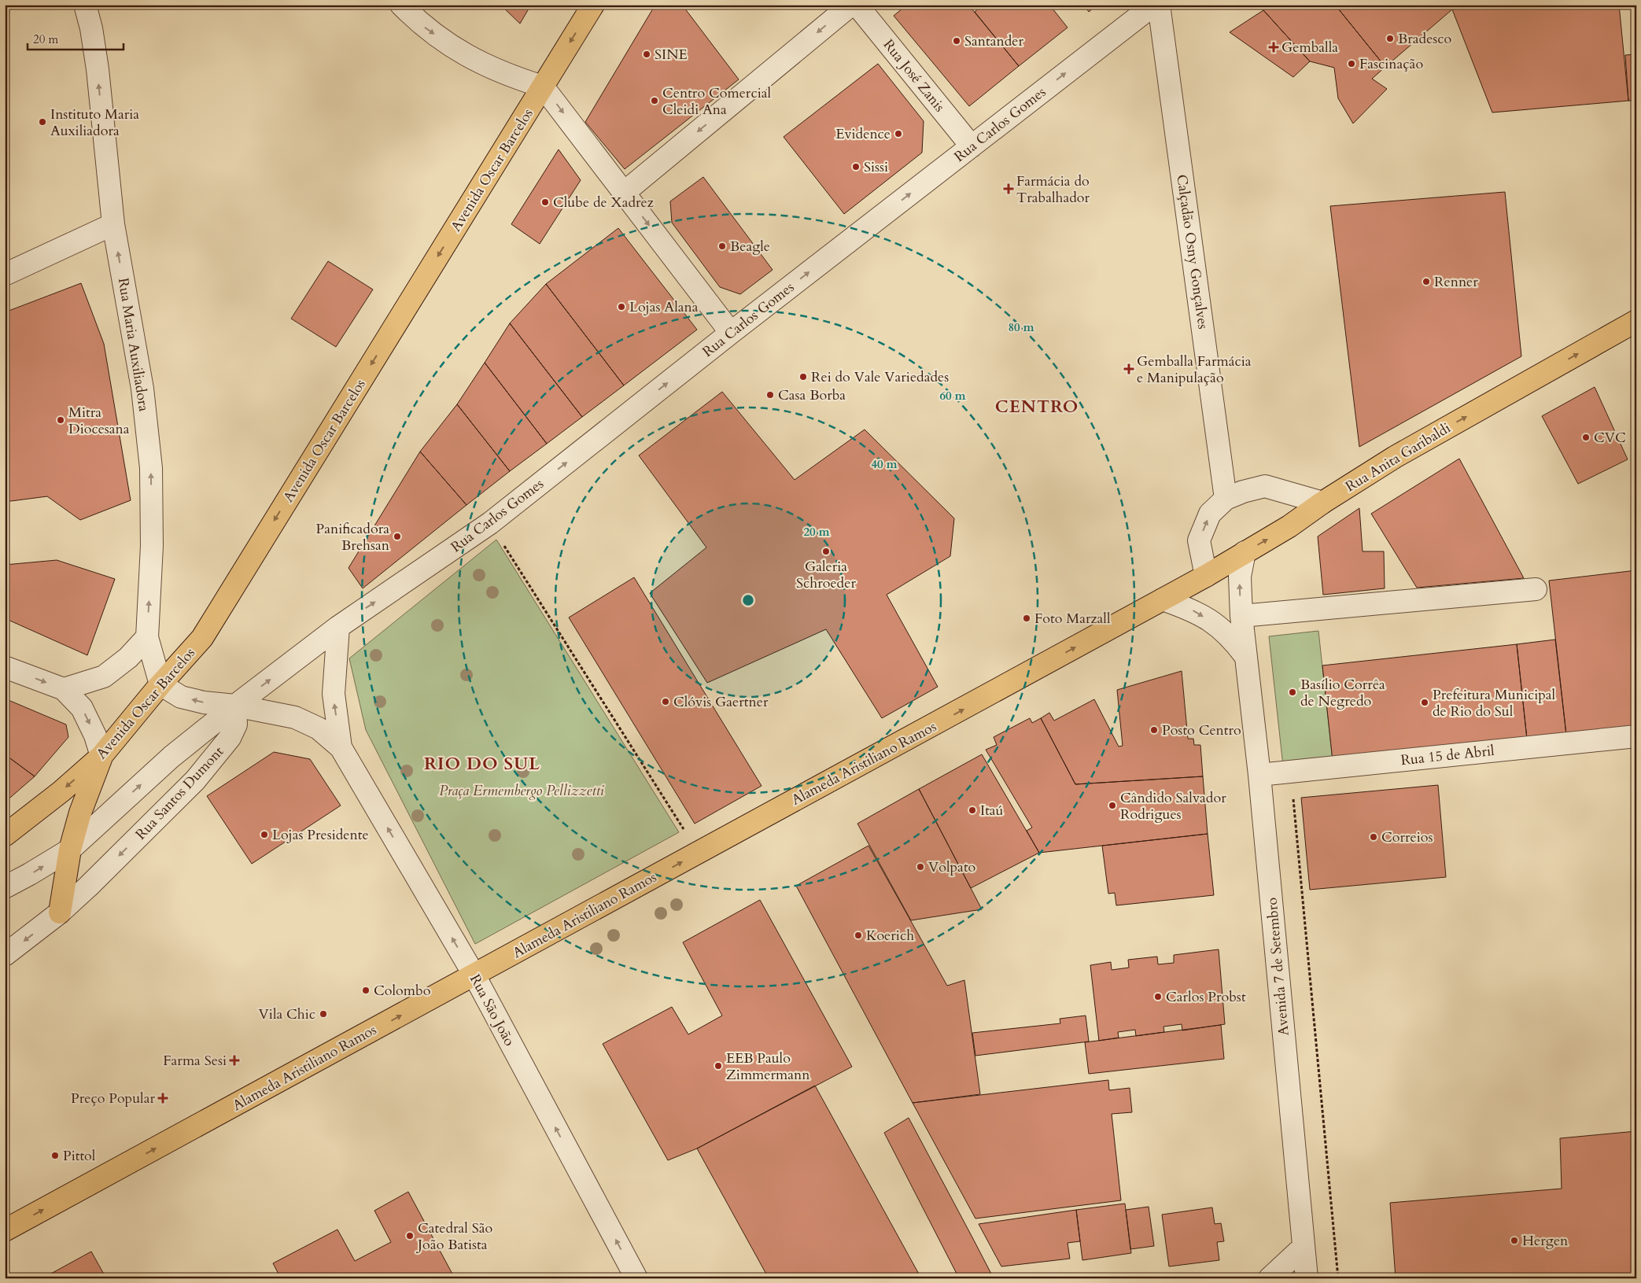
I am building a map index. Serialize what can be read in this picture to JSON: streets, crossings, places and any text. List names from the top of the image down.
{
  "streets": {
    "main road": ["Avenida Oscar Barcelos", "Rua Anita Garibaldi", "Alameda Aristiliano Ramos"],
    "street": [
      "Rua José Zanis",
      "Rua Carlos Gomes",
      "Calçadão Osny Gonçalves",
      "Rua Maria Auxiliadora",
      "Rua 15 de Abril",
      "Rua Santos Dumont",
      "Avenida 7 de Setembro",
      "Rua São João"
    ]
  },
  "crossings": [
    ["Rua José Zanis", "Rua Carlos Gomes"],
    ["Rua Carlos Gomes", "Rua São João"],
    ["Avenida Oscar Barcelos", "Rua Maria Auxiliadora"],
    ["Avenida Oscar Barcelos", "Rua São João"],
    ["Rua Maria Auxiliadora", "Rua São João"],
    ["Rua Anita Garibaldi", "Alameda Aristiliano Ramos"],
    ["Rua Anita Garibaldi", "Avenida 7 de Setembro"],
    ["Rua 15 de Abril", "Avenida 7 de Setembro"],
    ["Alameda Aristiliano Ramos", "Rua São João"],
    ["Rua Santos Dumont", "Rua São João"]
  ],
  "one_way": [
    "Rua Carlos Gomes",
    "Avenida Oscar Barcelos",
    "Rua Maria Auxiliadora",
    "Rua Anita Garibaldi",
    "Alameda Aristiliano Ramos",
    "Rua São João"
  ],
  "districts": ["CENTRO", "RIO DO SUL"],
  "parks": ["Praça Ermembergo Pellizzetti"],
  "places": {
    "other": [
      "Bradesco",
      "Santander",
      "SINE",
      "Fascinação",
      "Centro Comercial Cleidi Ana",
      "Instituto Maria Auxiliadora",
      "Evidence",
      "Sissi",
      "Clube de Xadrez",
      "Beagle",
      "Renner",
      "Lojas Alana",
      "Rei do Vale Variedades",
      "Casa Borba",
      "Mitra Diocesana",
      "CVC",
      "Panificadora Brehsan",
      "Galeria Schroeder",
      "Foto Marzall",
      "Basílio Corrêa de Negredo",
      "Clóvis Gaertner",
      "Prefeitura Municipal de Rio do Sul",
      "Posto Centro",
      "Cândido Salvador Rodrigues",
      "Itaú",
      "Lojas Presidente",
      "Correios",
      "Volpato",
      "Koerich",
      "Colombo",
      "Carlos Probst",
      "Vila Chic",
      "EEB Paulo Zimmermann",
      "Pittol",
      "Catedral São João Batista",
      "Hergen"
    ],
    "health": [
      "Gemballa",
      "Farmácia do Trabalhador",
      "Gemballa Farmácia e Manipulação",
      "Farma Sesi",
      "Preço Popular"
    ]
  },
  "scale_bar": "20 m",
  "rings": [
    "80 m",
    "60 m",
    "40 m",
    "20 m"
  ]
}
